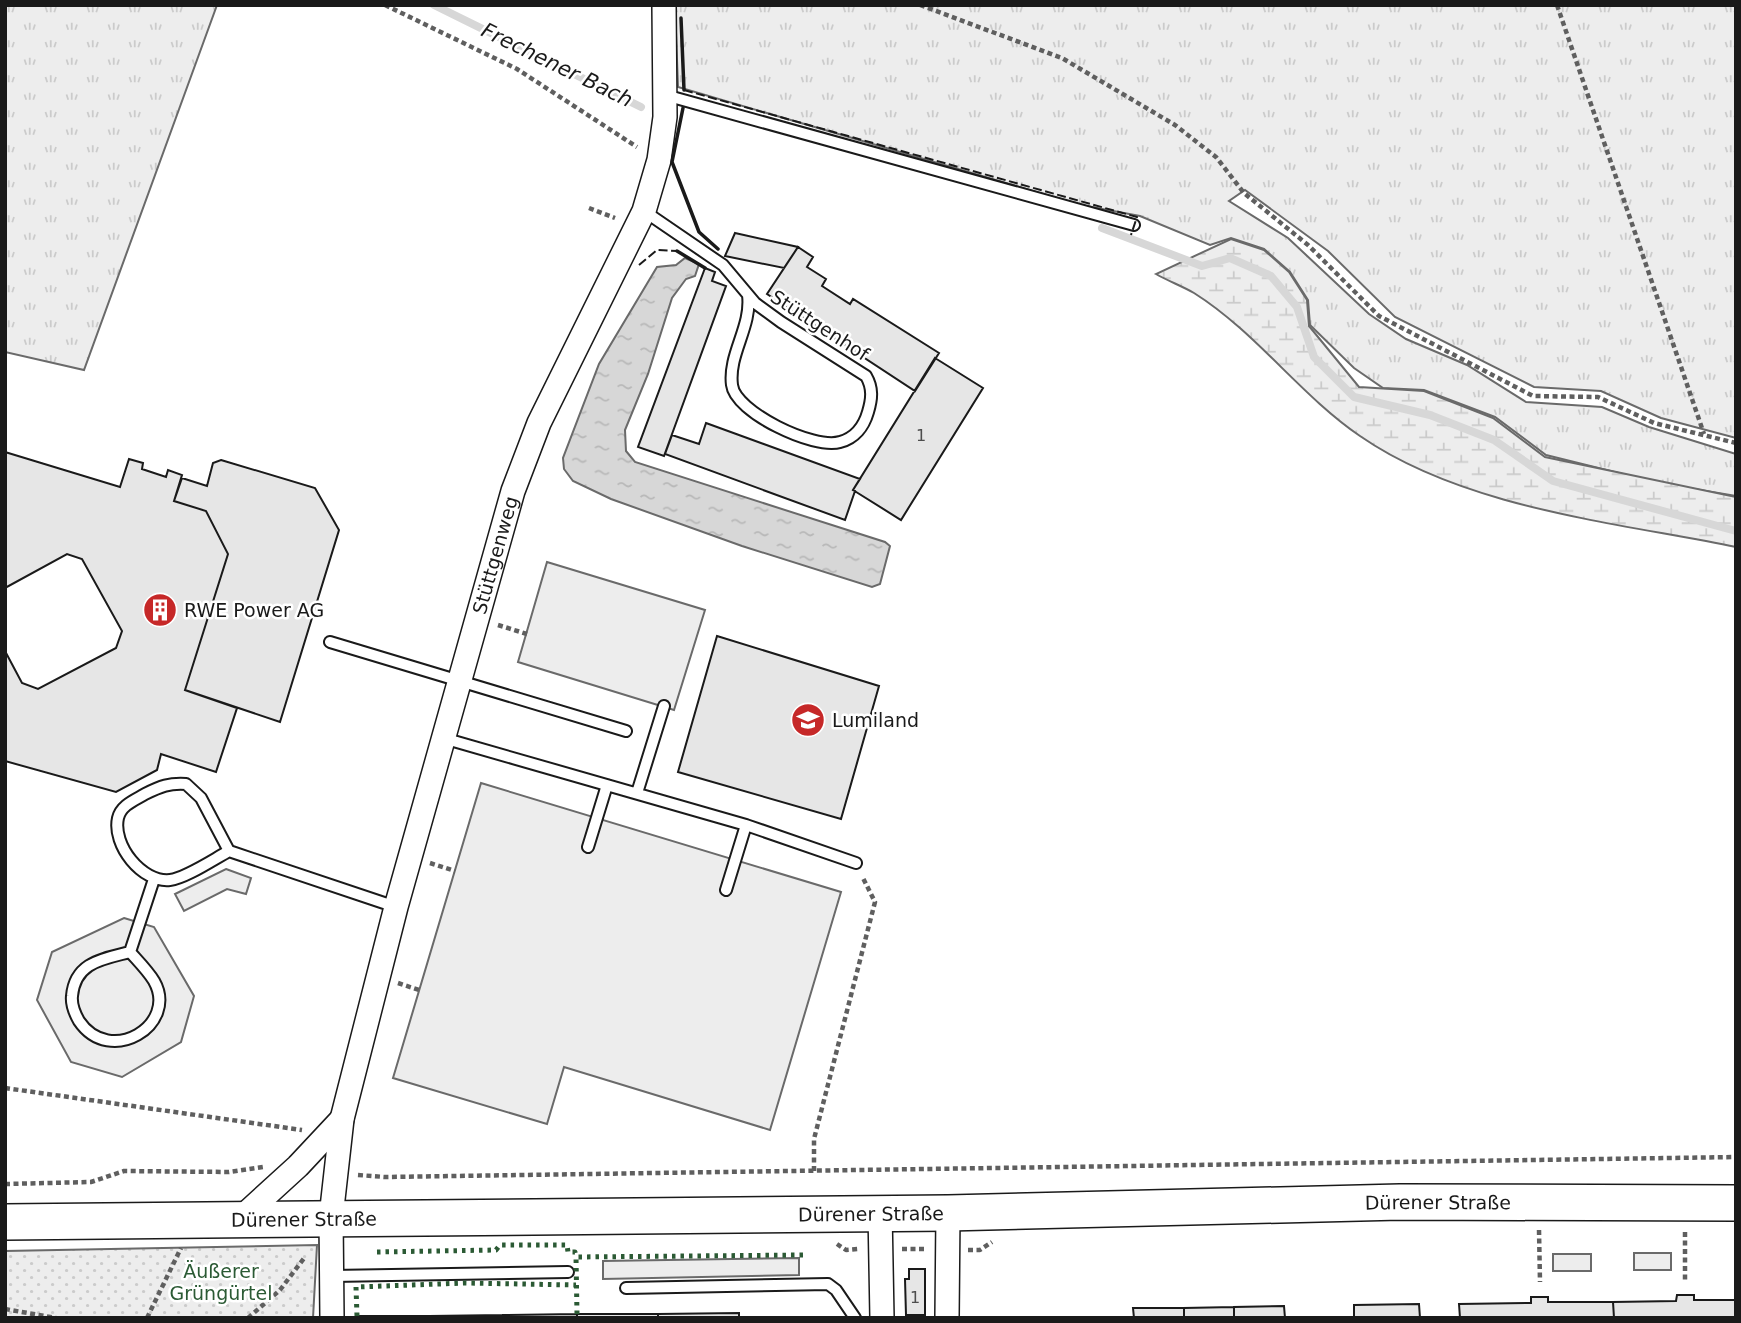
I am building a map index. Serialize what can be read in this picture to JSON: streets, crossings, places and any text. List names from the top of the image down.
{
  "streets": {
    "main road": ["Dürener Straße"],
    "street": ["Stüttgenweg"],
    "lane": ["Stüttgenhof"]
  },
  "crossings": [
    ["Stüttgenhof", "Stüttgenweg"],
    ["Stüttgenweg", "Dürener Straße"]
  ],
  "water": ["Frechener Bach"],
  "parks": ["Äußerer Grüngürtel"],
  "places": {
    "building": ["RWE Power AG"],
    "school or university": ["Lumiland"]
  },
  "house_numbers": ["1", "1"]
}
